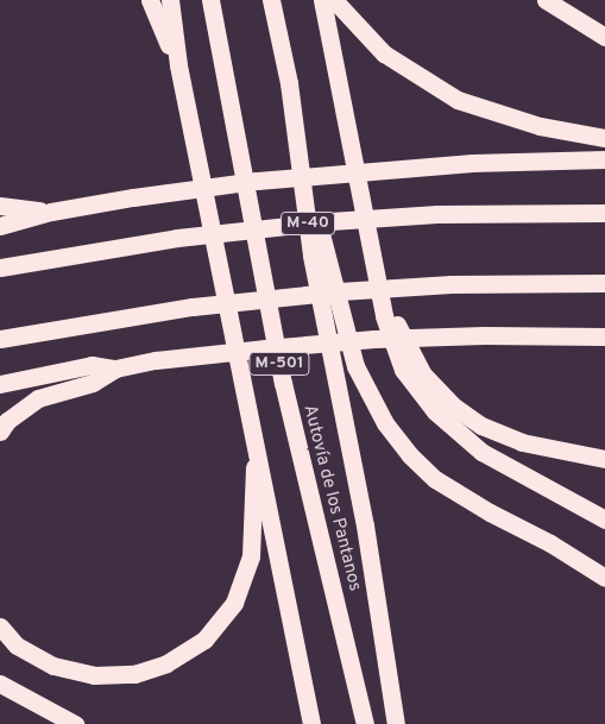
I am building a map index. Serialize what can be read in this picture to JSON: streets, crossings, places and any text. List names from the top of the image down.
{
  "streets": {
    "highway": ["M-40", "M-501", "Autovía de los Pantanos"]
  }
}
